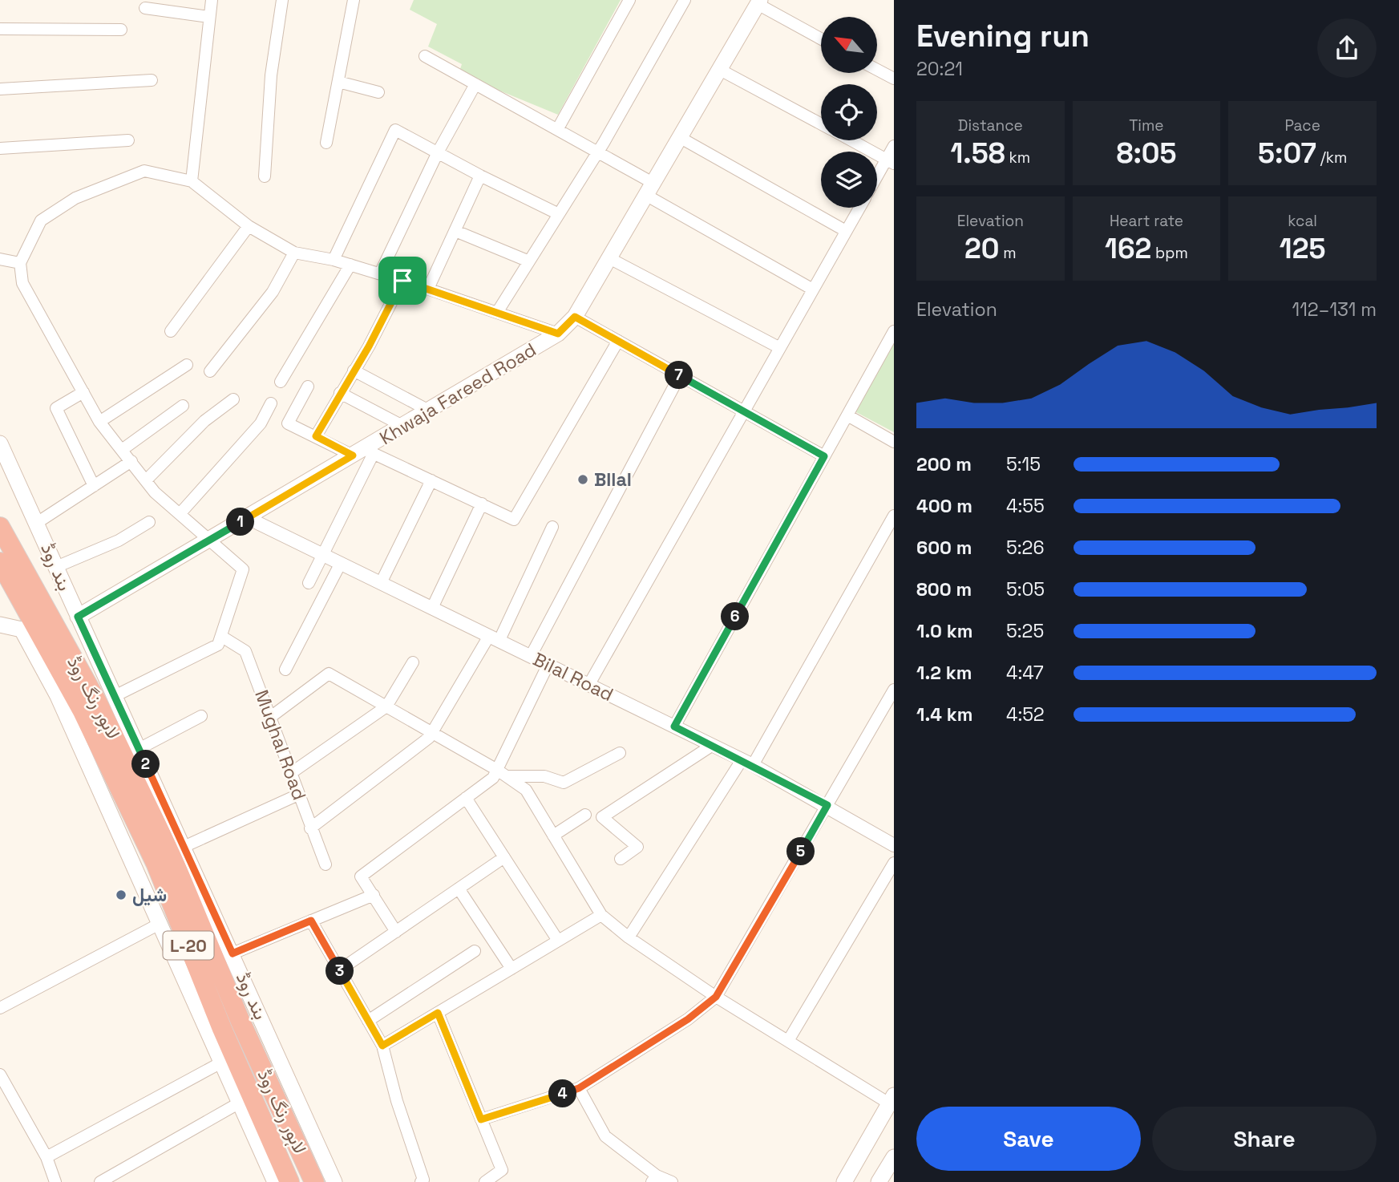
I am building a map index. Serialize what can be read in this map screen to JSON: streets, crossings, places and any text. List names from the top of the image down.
{
  "streets": {
    "highway": ["لاہور رنگ روڈ", "L-20"],
    "main road": ["Khwaja Fareed Road", "بند روڈ"],
    "street": ["Bilal Road", "Mughal Road"]
  },
  "crossings": [
    ["Khwaja Fareed Road", "بند روڈ"],
    ["Khwaja Fareed Road", "Bilal Road"],
    ["بند روڈ", "لاہور رنگ روڈ"]
  ],
  "places": ["BIlal", "شیل"],
  "north": "top left",
  "page": {
    "heading": ["Evening run", "20:21"],
    "stats": [
      ["Distance", "1.58 km"],
      ["Time", "8:05"],
      ["Pace", "5:07 /km"],
      ["Elevation", "20 m"],
      ["Heart rate", "162 bpm"],
      ["kcal", "125"]
    ],
    "chart": ["Elevation", "112–131 m"],
    "pins": [
      "7",
      "1",
      "6",
      "2",
      "5",
      "3",
      "4"
    ],
    "list": [
      {
        "name": "200 m",
        "note": "5:15"
      },
      {
        "name": "400 m",
        "note": "4:55"
      },
      {
        "name": "600 m",
        "note": "5:26"
      },
      {
        "name": "800 m",
        "note": "5:05"
      },
      {
        "name": "1.0 km",
        "note": "5:25"
      },
      {
        "name": "1.2 km",
        "note": "4:47"
      },
      {
        "name": "1.4 km",
        "note": "4:52"
      }
    ],
    "buttons": ["Save", "Share"]
  }
}
